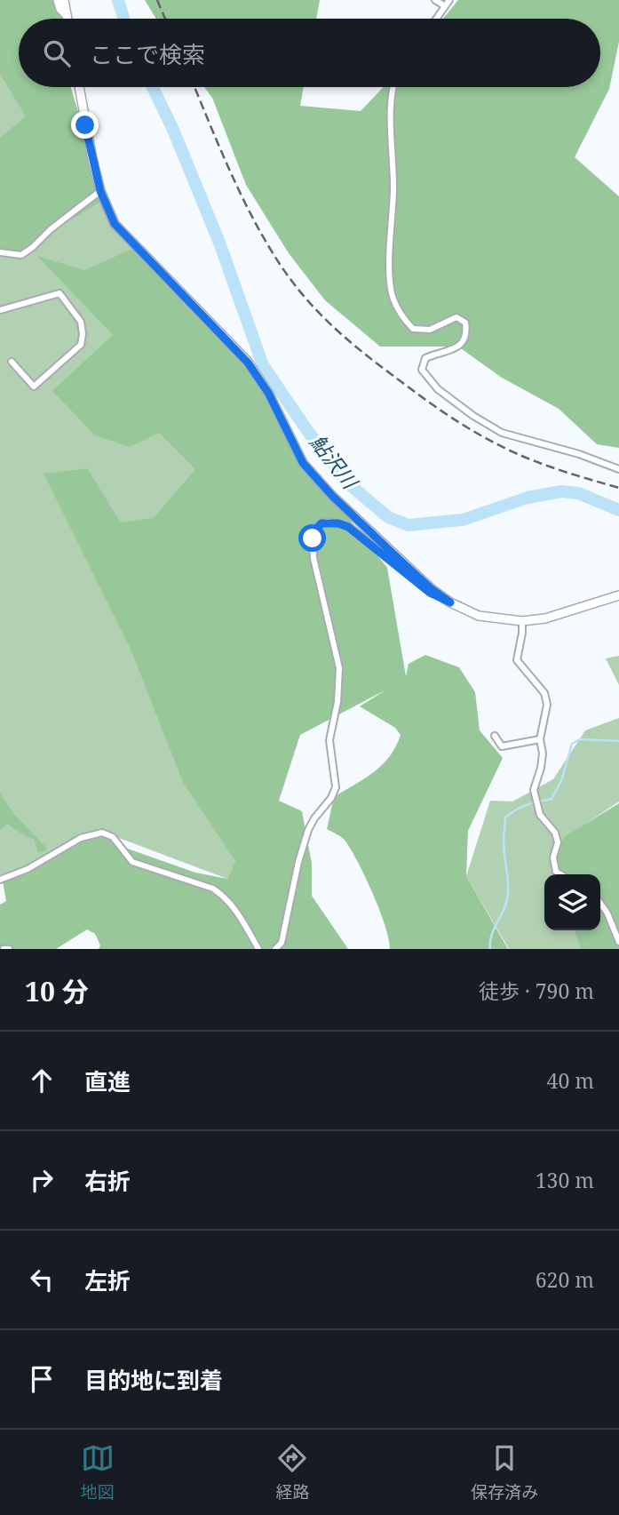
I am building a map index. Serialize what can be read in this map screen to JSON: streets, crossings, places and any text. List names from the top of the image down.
{
  "water": ["鮎沢川"],
  "page": {
    "search": "ここで検索",
    "heading": ["10 分", "徒歩 · 790 m"],
    "list": [
      ["直進", "40 m"],
      ["右折", "130 m"],
      ["左折", "620 m"],
      "目的地に到着"
    ],
    "nav": ["地図", "経路", "保存済み"]
  }
}
